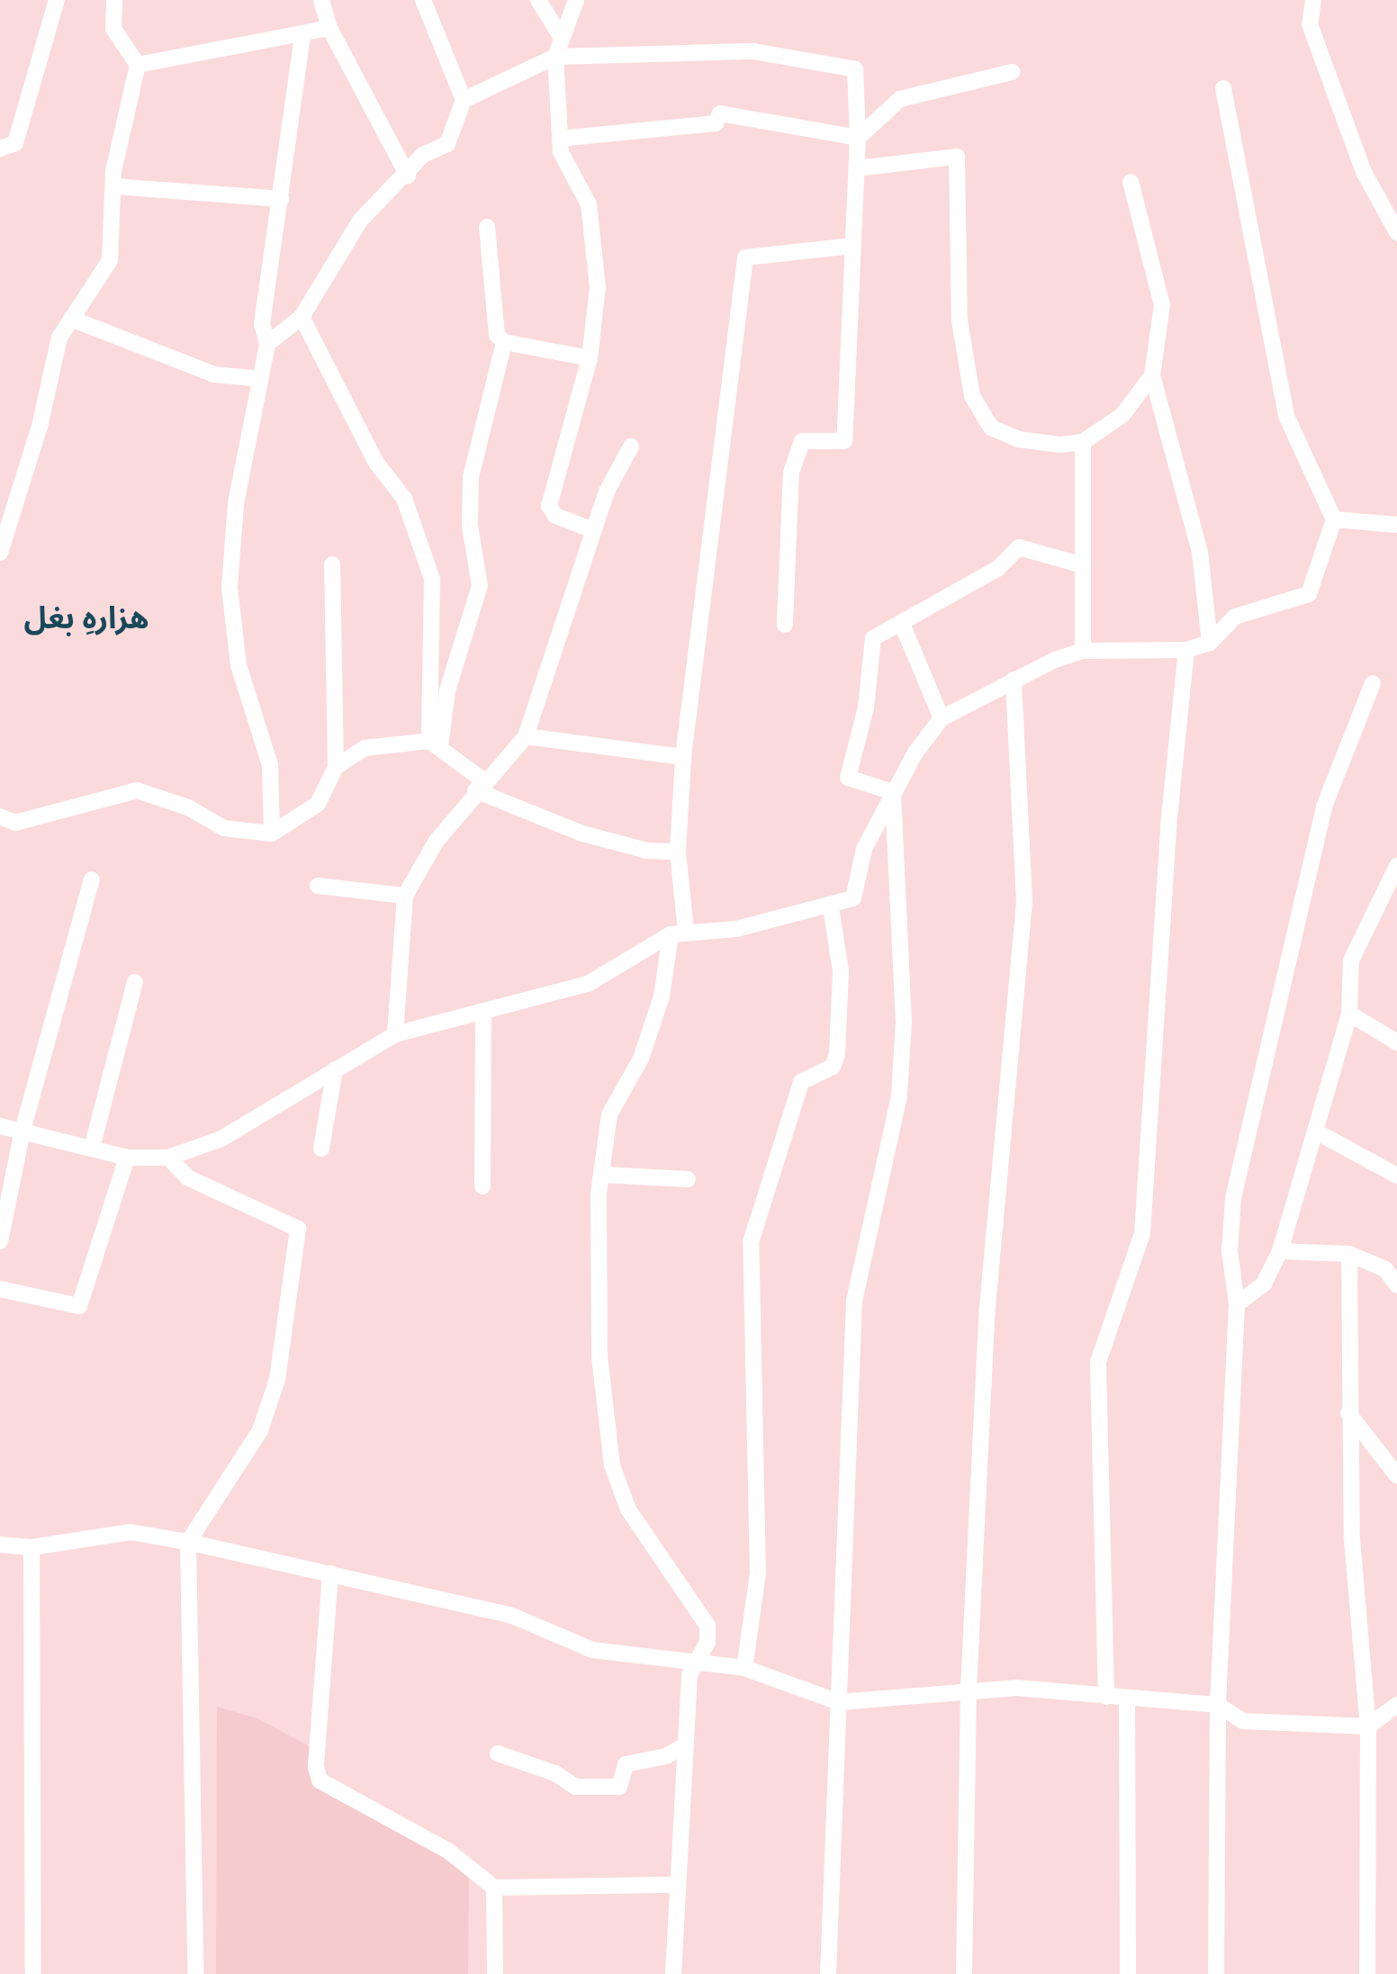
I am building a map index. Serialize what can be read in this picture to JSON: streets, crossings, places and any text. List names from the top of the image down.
{
  "districts": ["هزارهِ بغل"]
}
